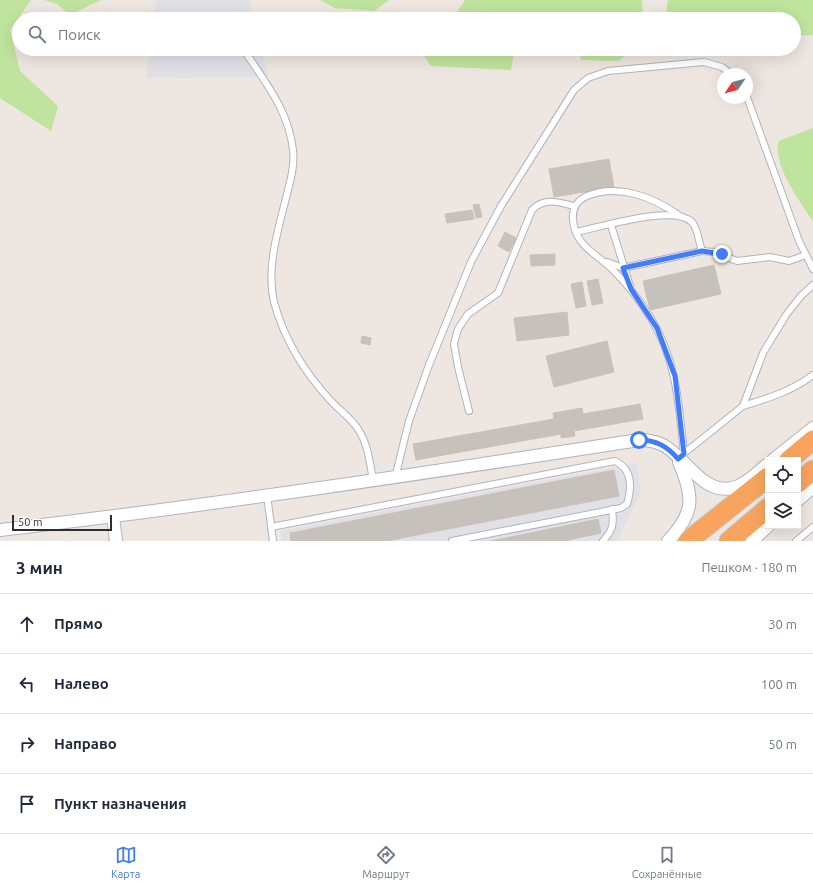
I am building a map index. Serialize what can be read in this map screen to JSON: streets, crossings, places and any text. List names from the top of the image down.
{
  "scale_bar": "50 m",
  "north": "bottom left",
  "page": {
    "search": "Поиск",
    "scale": "50 m",
    "heading": ["3 мин", "Пешком · 180 m"],
    "list": [
      ["Прямо", "30 m"],
      ["Налево", "100 m"],
      ["Направо", "50 m"],
      "Пункт назначения"
    ],
    "nav": ["Карта", "Маршрут", "Сохранённые"]
  }
}
